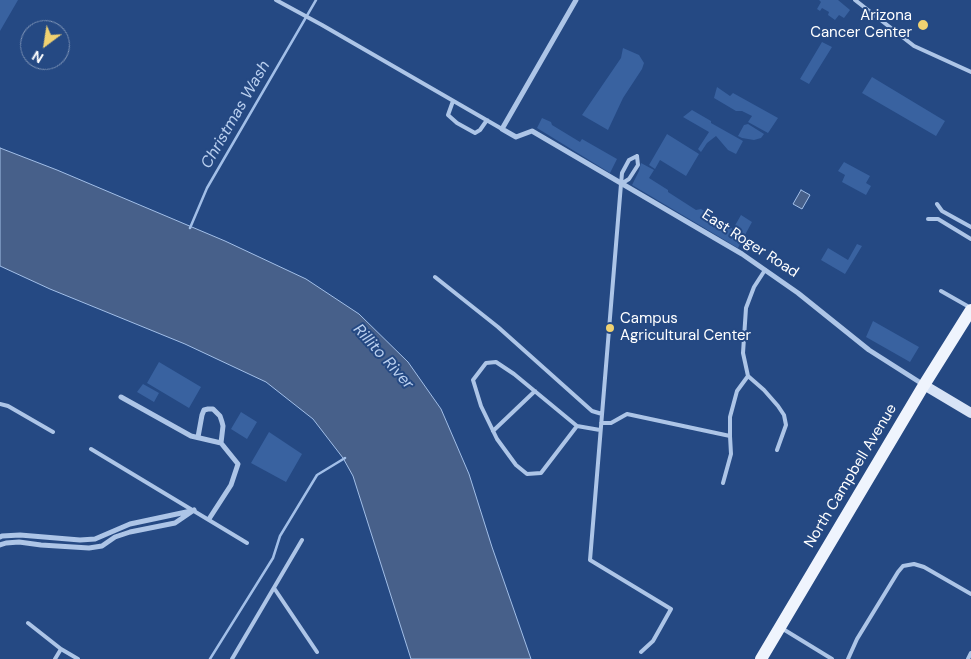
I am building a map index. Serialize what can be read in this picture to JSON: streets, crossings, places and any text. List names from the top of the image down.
{
  "streets": {
    "main road": ["North Campbell Avenue"],
    "street": ["East Roger Road"]
  },
  "crossings": [
    ["East Roger Road", "North Campbell Avenue"]
  ],
  "water": ["Christmas Wash", "Rillito River"],
  "places": ["Arizona Cancer Center", "Campus Agricultural Center"],
  "north": "bottom left"
}
